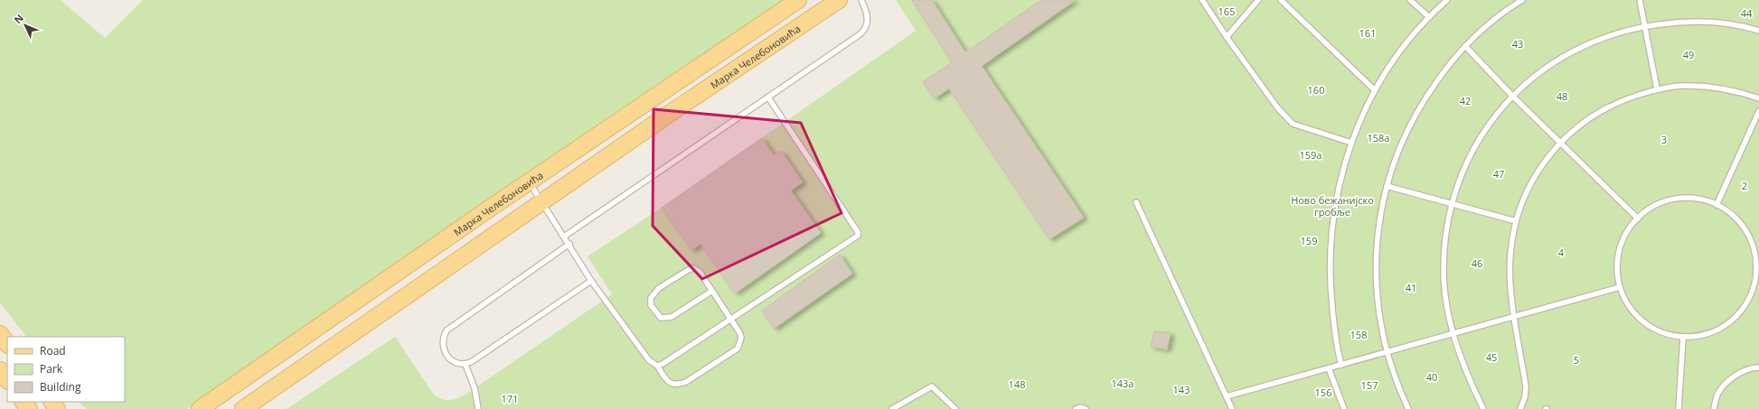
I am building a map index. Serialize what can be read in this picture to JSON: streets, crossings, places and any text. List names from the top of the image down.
{
  "streets": {
    "main road": ["Марка Челебоновића"]
  },
  "parks": [
    "165",
    "44",
    "161",
    "43",
    "49",
    "160",
    "48",
    "42",
    "158a",
    "3",
    "159a",
    "47",
    "2",
    "Ново бежанијско гробље",
    "159",
    "4",
    "46",
    "41",
    "158",
    "45",
    "5",
    "40",
    "143a",
    "148",
    "157",
    "143",
    "156",
    "171"
  ],
  "legend": ["Road", "Park", "Building"],
  "north": "top left"
}
